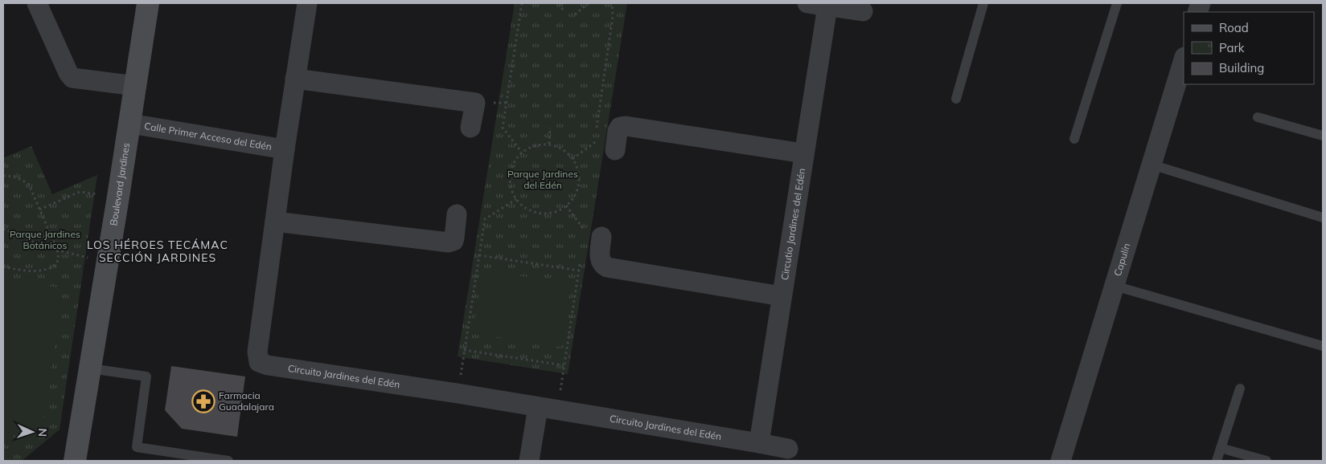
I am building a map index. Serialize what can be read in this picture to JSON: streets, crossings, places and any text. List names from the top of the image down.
{
  "streets": {
    "street": [
      "Calle Primer Acceso del Edén",
      "Boulevard Jardines",
      "Circutio Jardines del Edén",
      "Capulín",
      "Circuito Jardines del Edén"
    ]
  },
  "crossings": [
    ["Calle Primer Acceso del Edén", "Boulevard Jardines"],
    ["Calle Primer Acceso del Edén", "Circuito Jardines del Edén"],
    ["Circutio Jardines del Edén", "Circuito Jardines del Edén"]
  ],
  "districts": ["LOS HÉROES TECÁMAC SECCIÓN JARDINES"],
  "parks": ["Parque Jardines del Edén", "Parque Jardines Botánicos"],
  "places": {
    "pharmacy": ["Farmacia Guadalajara"]
  },
  "legend": ["Road", "Park", "Building"],
  "north": "right"
}
